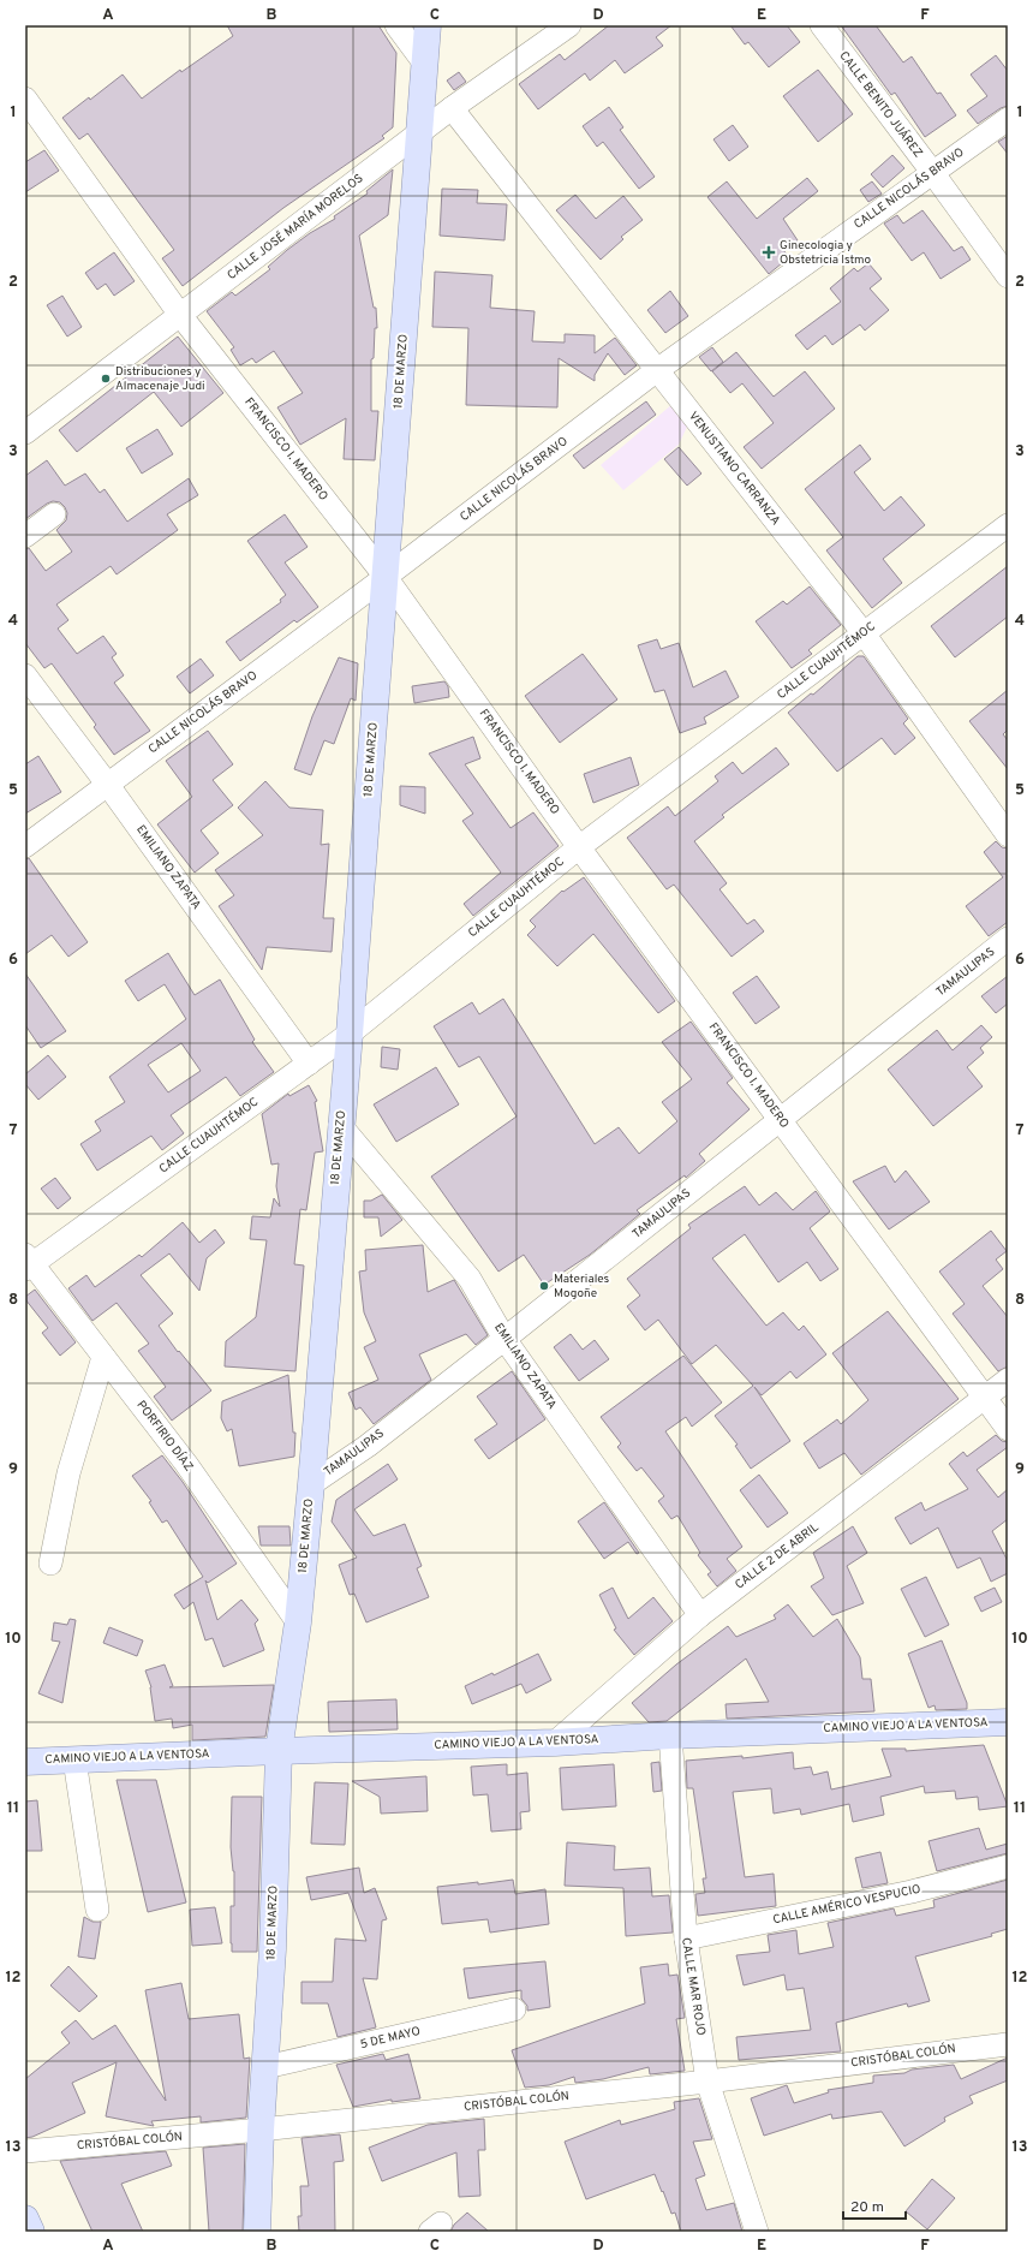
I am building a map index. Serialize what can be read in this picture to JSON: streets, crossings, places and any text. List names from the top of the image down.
{
  "streets": {
    "main road": ["18 DE MARZO", "CAMINO VIEJO A LA VENTOSA"],
    "street": [
      "CALLE BENITO JUÁREZ",
      "CALLE NICOLÁS BRAVO",
      "CALLE JOSÉ MARÍA MORELOS",
      "FRANCISCO I. MADERO",
      "VENUSTIANO CARRANZA",
      "CALLE CUAUHTÉMOC",
      "EMILIANO ZAPATA",
      "TAMAULIPAS",
      "PORFIRIO DÍAZ",
      "CALLE 2 DE ABRIL",
      "CALLE AMÉRICO VESPUCIO",
      "CALLE MAR ROJO",
      "5 DE MAYO",
      "CRISTÓBAL COLÓN"
    ]
  },
  "crossings": [
    ["CALLE BENITO JUÁREZ", "CALLE NICOLÁS BRAVO"],
    ["CALLE NICOLÁS BRAVO", "18 DE MARZO"],
    ["CALLE NICOLÁS BRAVO", "FRANCISCO I. MADERO"],
    ["CALLE NICOLÁS BRAVO", "VENUSTIANO CARRANZA"],
    ["CALLE NICOLÁS BRAVO", "EMILIANO ZAPATA"],
    ["CALLE JOSÉ MARÍA MORELOS", "18 DE MARZO"],
    ["CALLE JOSÉ MARÍA MORELOS", "FRANCISCO I. MADERO"],
    ["CALLE JOSÉ MARÍA MORELOS", "VENUSTIANO CARRANZA"],
    ["18 DE MARZO", "FRANCISCO I. MADERO"],
    ["18 DE MARZO", "CALLE CUAUHTÉMOC"],
    ["18 DE MARZO", "EMILIANO ZAPATA"],
    ["18 DE MARZO", "TAMAULIPAS"],
    ["18 DE MARZO", "PORFIRIO DÍAZ"],
    ["18 DE MARZO", "CAMINO VIEJO A LA VENTOSA"],
    ["18 DE MARZO", "5 DE MAYO"],
    ["18 DE MARZO", "CRISTÓBAL COLÓN"],
    ["FRANCISCO I. MADERO", "CALLE CUAUHTÉMOC"],
    ["FRANCISCO I. MADERO", "TAMAULIPAS"],
    ["FRANCISCO I. MADERO", "CALLE 2 DE ABRIL"],
    ["VENUSTIANO CARRANZA", "CALLE CUAUHTÉMOC"],
    ["CALLE CUAUHTÉMOC", "EMILIANO ZAPATA"],
    ["CALLE CUAUHTÉMOC", "PORFIRIO DÍAZ"],
    ["EMILIANO ZAPATA", "TAMAULIPAS"],
    ["EMILIANO ZAPATA", "CALLE 2 DE ABRIL"],
    ["CALLE 2 DE ABRIL", "CAMINO VIEJO A LA VENTOSA"],
    ["CAMINO VIEJO A LA VENTOSA", "CALLE MAR ROJO"],
    ["CALLE AMÉRICO VESPUCIO", "CALLE MAR ROJO"],
    ["CALLE MAR ROJO", "CRISTÓBAL COLÓN"]
  ],
  "places": {
    "health": ["Ginecologia y Obstetricia Istmo"],
    "other": ["Distribuciones y Almacenaje Judi", "Materiales Mogoñe"]
  },
  "scale_bar": "20 m",
  "grid": {
    "columns": [
      "A",
      "B",
      "C",
      "D",
      "E",
      "F"
    ],
    "rows": [
      "1",
      "2",
      "3",
      "4",
      "5",
      "6",
      "7",
      "8",
      "9",
      "10",
      "11",
      "12",
      "13"
    ]
  }
}
